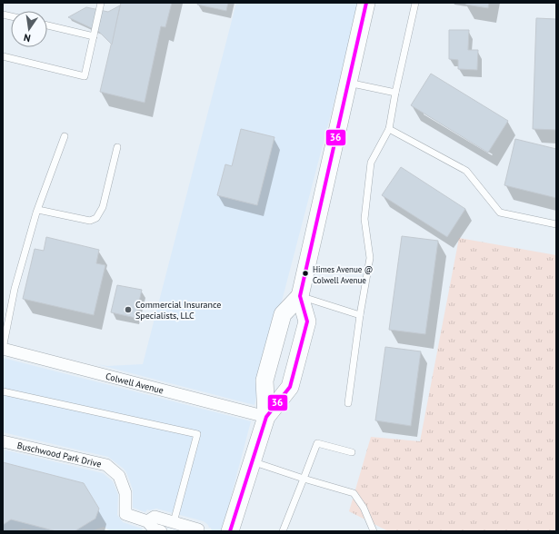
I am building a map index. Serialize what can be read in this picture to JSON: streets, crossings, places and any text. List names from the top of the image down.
{
  "streets": {
    "street": ["Colwell Avenue", "Buschwood Park Drive"]
  },
  "places": ["Himes Avenue @ Colwell Avenue", "Commercial Insurance Specialists, LLC"],
  "lines": ["transit line 36"],
  "north": "bottom"
}
